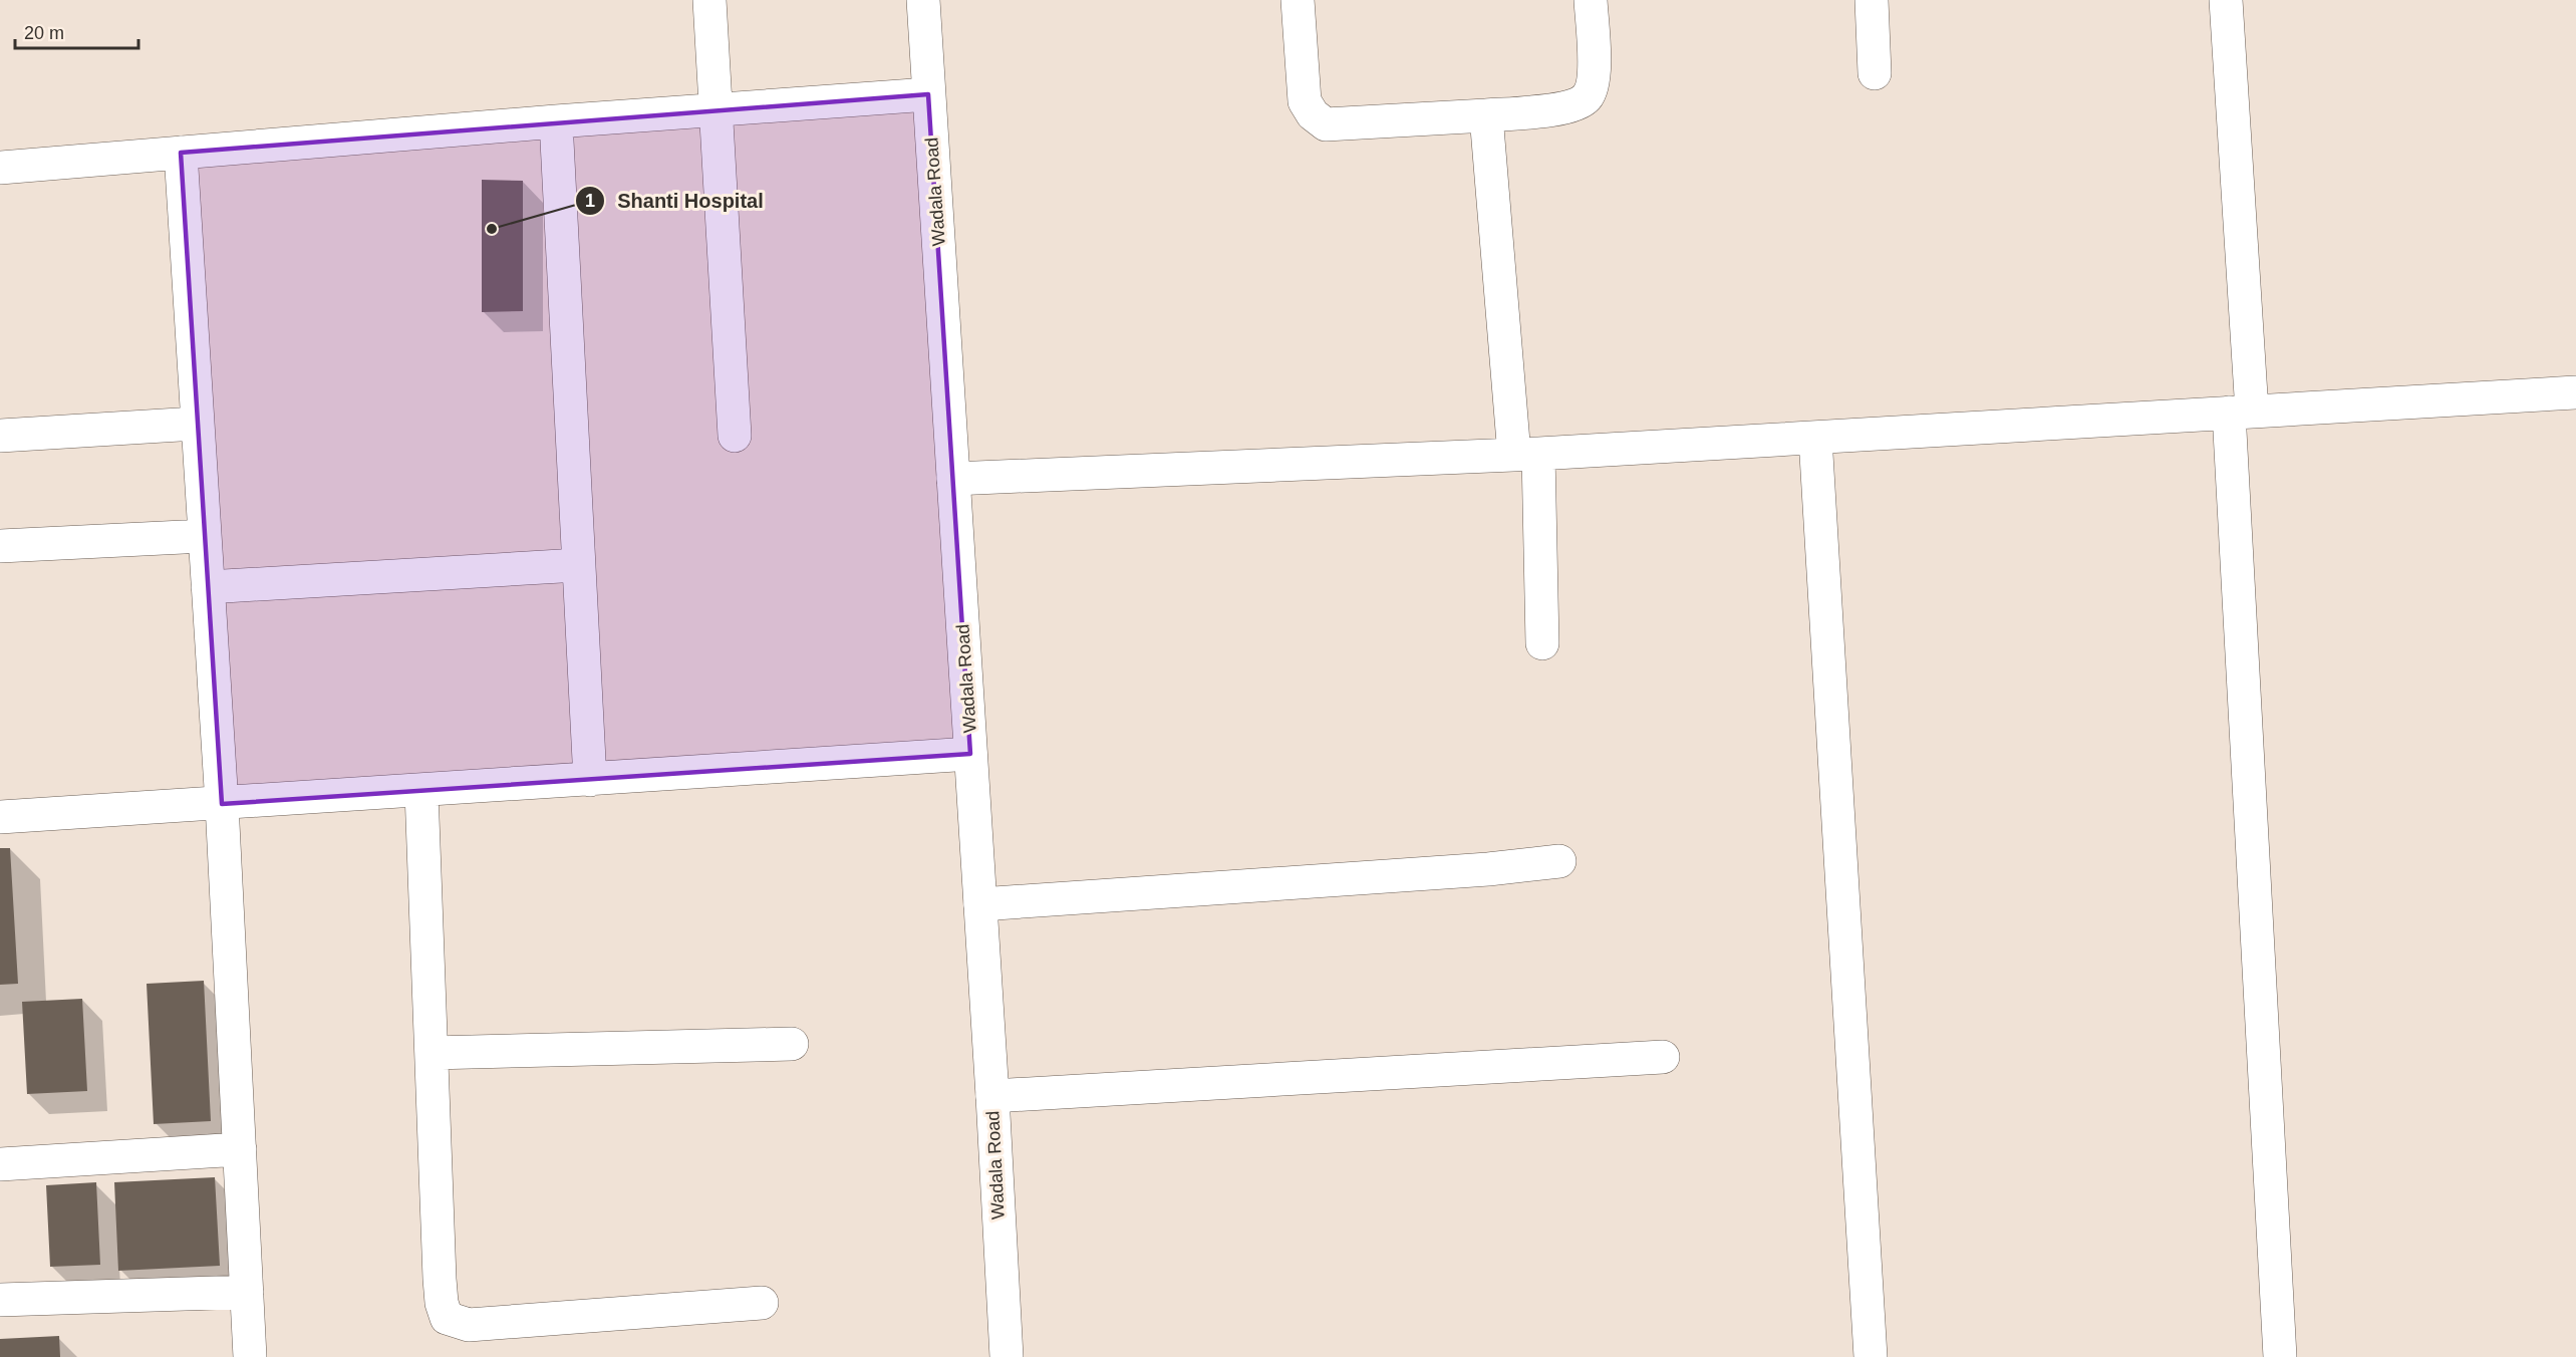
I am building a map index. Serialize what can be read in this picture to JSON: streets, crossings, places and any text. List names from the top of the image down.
{
  "streets": {
    "street": ["Wadala Road"]
  },
  "places": ["Shanti Hospital"],
  "scale_bar": "20 m"
}
